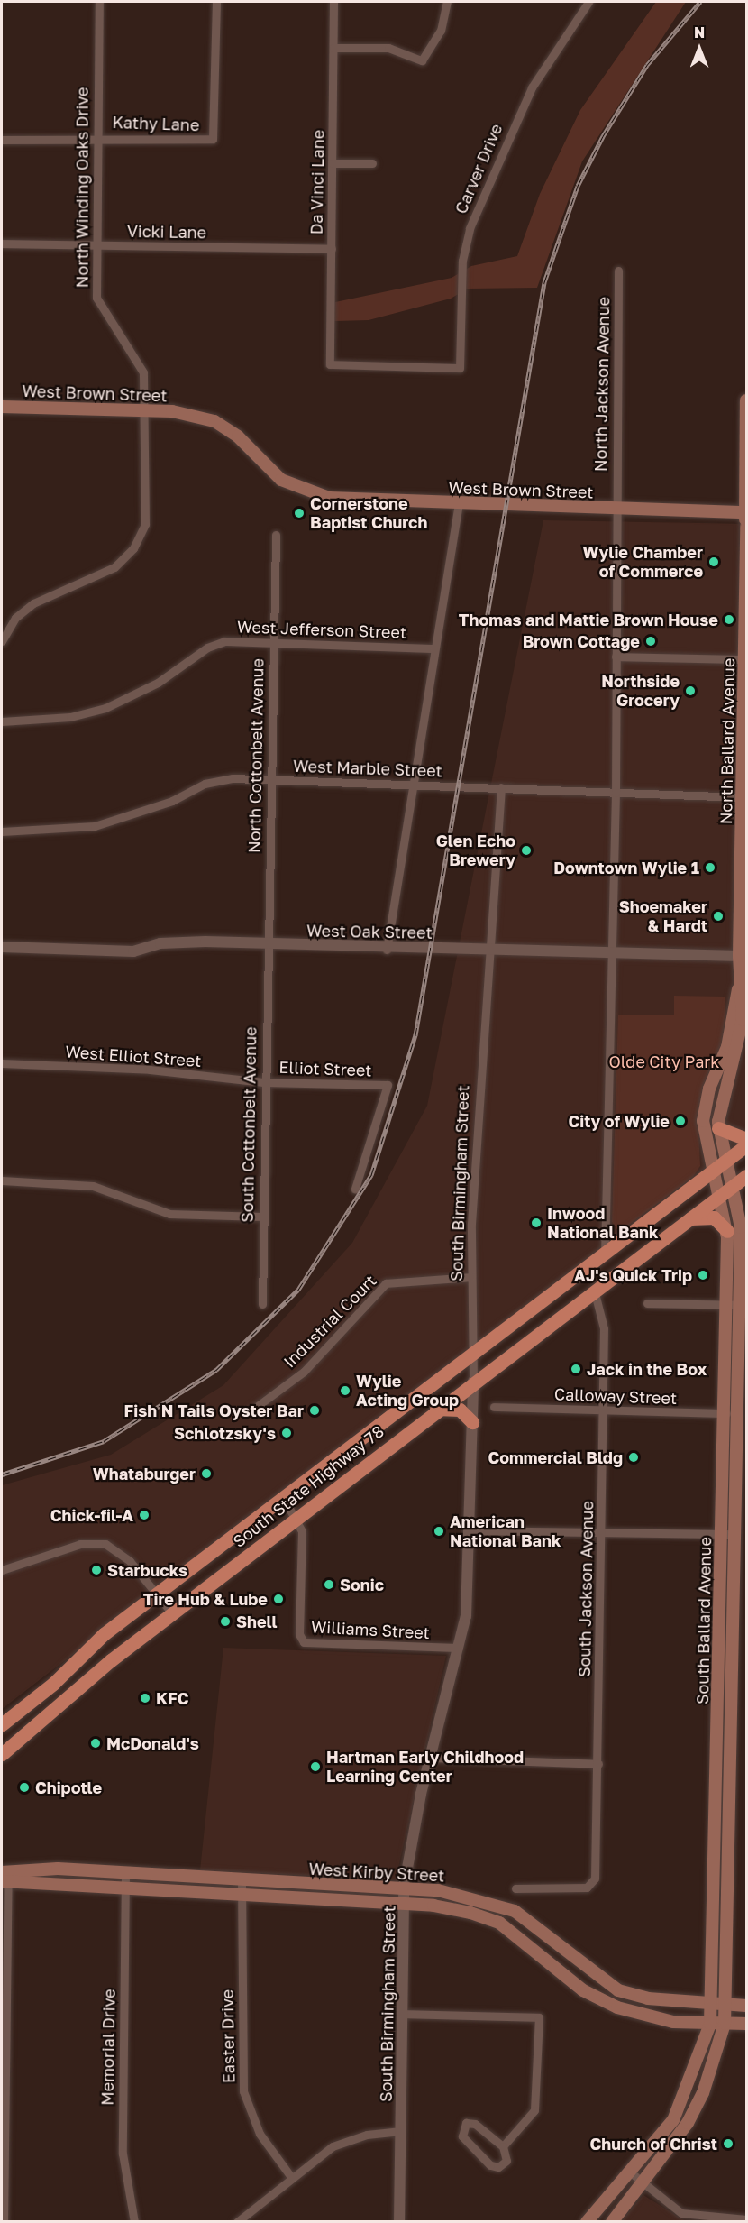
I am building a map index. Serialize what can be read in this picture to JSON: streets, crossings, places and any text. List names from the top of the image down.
{
  "streets": {
    "main road": [
      "West Brown Street",
      "North Ballard Avenue",
      "South State Highway 78",
      "South Ballard Avenue",
      "West Kirby Street"
    ],
    "street": [
      "Kathy Lane",
      "Carver Drive",
      "Da Vinci Lane",
      "North Winding Oaks Drive",
      "Vicki Lane",
      "North Jackson Avenue",
      "West Jefferson Street",
      "North Cottonbelt Avenue",
      "West Marble Street",
      "West Oak Street",
      "West Elliot Street",
      "Elliot Street",
      "South Cottonbelt Avenue",
      "South Birmingham Street",
      "Industrial Court",
      "Calloway Street",
      "South Jackson Avenue",
      "Williams Street",
      "Easter Drive",
      "Memorial Drive"
    ]
  },
  "crossings": [
    ["Kathy Lane", "North Winding Oaks Drive"],
    ["Carver Drive", "Da Vinci Lane"],
    ["Da Vinci Lane", "Vicki Lane"],
    ["North Winding Oaks Drive", "Vicki Lane"],
    ["North Winding Oaks Drive", "West Brown Street"],
    ["North Jackson Avenue", "West Brown Street"],
    ["North Jackson Avenue", "West Marble Street"],
    ["North Jackson Avenue", "West Oak Street"],
    ["West Brown Street", "North Ballard Avenue"],
    ["West Jefferson Street", "North Cottonbelt Avenue"],
    ["North Ballard Avenue", "West Marble Street"],
    ["North Ballard Avenue", "West Oak Street"],
    ["North Ballard Avenue", "South Ballard Avenue"],
    ["North Cottonbelt Avenue", "West Marble Street"],
    ["North Cottonbelt Avenue", "West Oak Street"],
    ["North Cottonbelt Avenue", "South Cottonbelt Avenue"],
    ["West Marble Street", "South Birmingham Street"],
    ["West Oak Street", "South Cottonbelt Avenue"],
    ["West Oak Street", "South Birmingham Street"],
    ["West Oak Street", "South Ballard Avenue"],
    ["West Elliot Street", "Elliot Street"],
    ["West Elliot Street", "South Cottonbelt Avenue"],
    ["Elliot Street", "South Cottonbelt Avenue"],
    ["South Birmingham Street", "Industrial Court"],
    ["South Birmingham Street", "South State Highway 78"],
    ["South Birmingham Street", "Williams Street"],
    ["South Birmingham Street", "West Kirby Street"],
    ["Calloway Street", "South Jackson Avenue"],
    ["Calloway Street", "South Ballard Avenue"],
    ["South State Highway 78", "South Jackson Avenue"],
    ["South State Highway 78", "South Ballard Avenue"],
    ["South State Highway 78", "Williams Street"],
    ["South Ballard Avenue", "West Kirby Street"],
    ["West Kirby Street", "Easter Drive"],
    ["West Kirby Street", "Memorial Drive"]
  ],
  "parks": ["Olde City Park"],
  "places": [
    "Cornerstone Baptist Church",
    "Wylie Chamber of Commerce",
    "Thomas and Mattie Brown House",
    "Brown Cottage",
    "Northside Grocery",
    "Glen Echo Brewery",
    "Downtown Wylie 1",
    "Shoemaker & Hardt",
    "City of Wylie",
    "Inwood National Bank",
    "AJ's Quick Trip",
    "Jack in the Box",
    "Wylie Acting Group",
    "Fish N Tails Oyster Bar",
    "Schlotzsky's",
    "Commercial Bldg",
    "Whataburger",
    "Chick-fil-A",
    "American National Bank",
    "Starbucks",
    "Sonic",
    "Tire Hub & Lube",
    "Shell",
    "KFC",
    "McDonald's",
    "Hartman Early Childhood Learning Center",
    "Chipotle",
    "Church of Christ"
  ],
  "north": "top"
}
